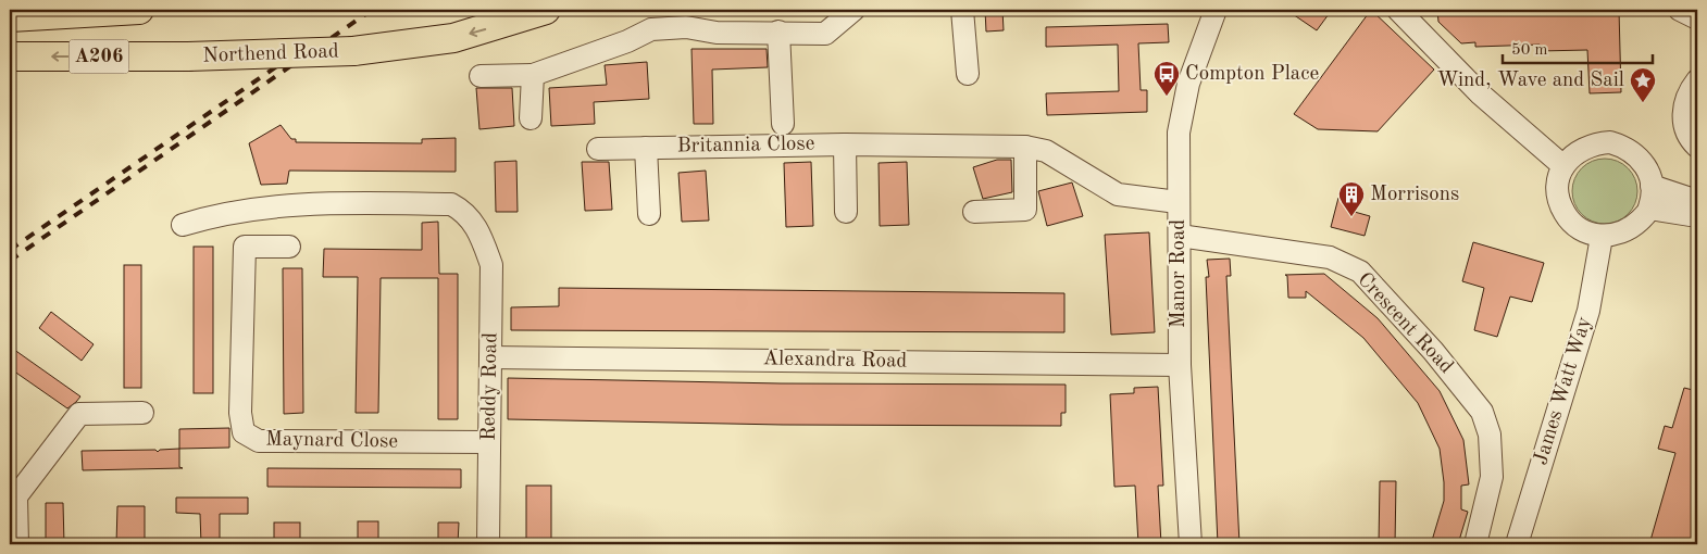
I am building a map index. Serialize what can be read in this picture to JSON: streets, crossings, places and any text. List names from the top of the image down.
{
  "streets": {
    "main road": ["Northend Road", "A206"],
    "street": [
      "Britannia Close",
      "Manor Road",
      "Crescent Road",
      "Alexandra Road",
      "Reddy Road",
      "James Watt Way",
      "Maynard Close"
    ]
  },
  "crossings": [
    ["Britannia Close", "Manor Road"],
    ["Manor Road", "Crescent Road"],
    ["Manor Road", "Alexandra Road"],
    ["Alexandra Road", "Reddy Road"],
    ["Reddy Road", "Maynard Close"]
  ],
  "one_way": ["Northend Road"],
  "places": {
    "bus stop": ["Compton Place"],
    "place": ["Wind, Wave and Sail"],
    "building": ["Morrisons"]
  },
  "scale_bar": "50 m"
}
